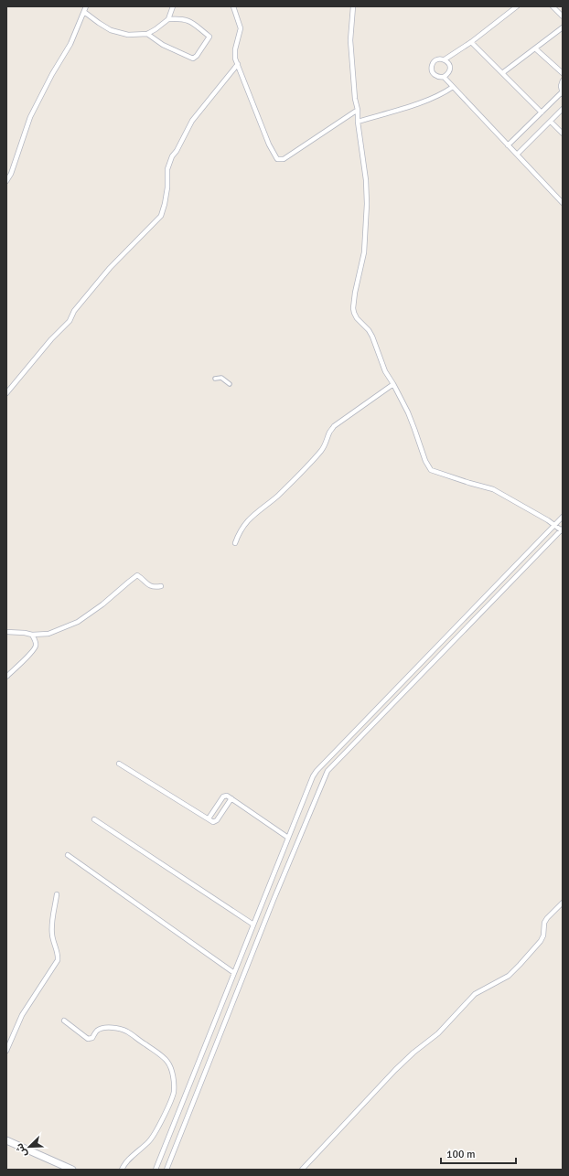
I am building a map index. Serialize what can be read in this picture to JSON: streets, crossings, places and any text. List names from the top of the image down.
{
  "scale_bar": "100 m",
  "north": "bottom left"
}
